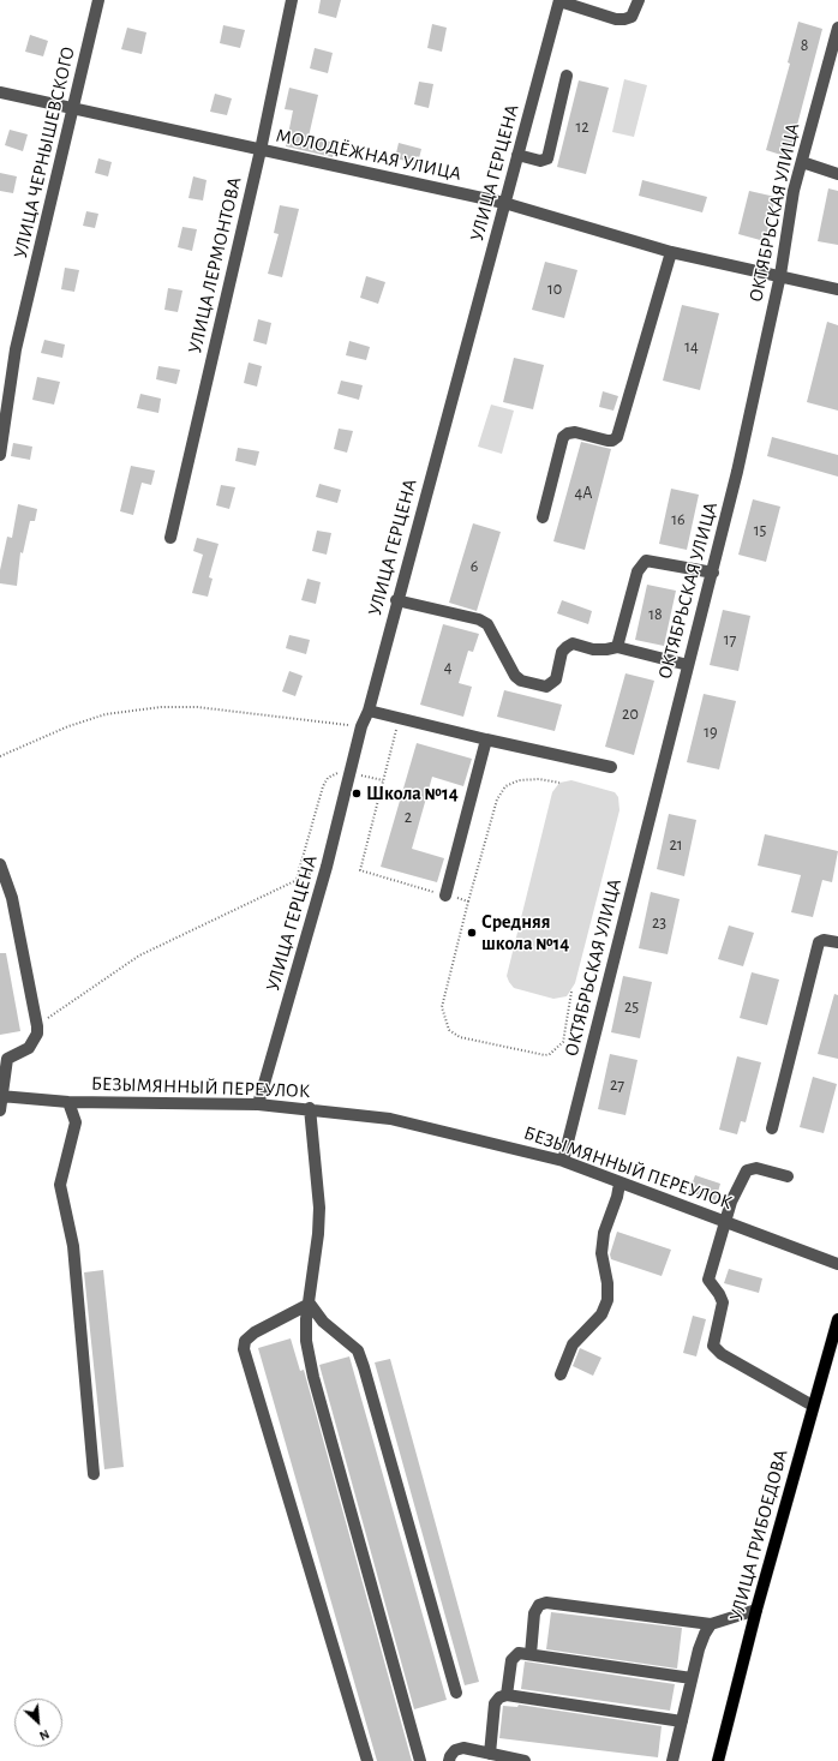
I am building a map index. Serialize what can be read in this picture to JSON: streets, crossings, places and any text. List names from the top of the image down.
{
  "streets": {
    "main road": ["УЛИЦА ГРИБОЕДОВА"],
    "street": [
      "УЛИЦА ЧЕРНЫШЕВСКОГО",
      "МОЛОДЁЖНАЯ УЛИЦА",
      "УЛИЦА ГЕРЦЕНА",
      "ОКТЯБРЬСКАЯ УЛИЦА",
      "УЛИЦА ЛЕРМОНТОВА",
      "БЕЗЫМЯННЫЙ ПЕРЕУЛОК"
    ]
  },
  "crossings": [
    ["УЛИЦА ЧЕРНЫШЕВСКОГО", "МОЛОДЁЖНАЯ УЛИЦА"],
    ["МОЛОДЁЖНАЯ УЛИЦА", "УЛИЦА ГЕРЦЕНА"],
    ["МОЛОДЁЖНАЯ УЛИЦА", "ОКТЯБРЬСКАЯ УЛИЦА"],
    ["МОЛОДЁЖНАЯ УЛИЦА", "УЛИЦА ЛЕРМОНТОВА"],
    ["УЛИЦА ГЕРЦЕНА", "БЕЗЫМЯННЫЙ ПЕРЕУЛОК"],
    ["ОКТЯБРЬСКАЯ УЛИЦА", "БЕЗЫМЯННЫЙ ПЕРЕУЛОК"]
  ],
  "places": ["Школа №14", "Средняя школа №14"],
  "house_numbers": [
    "8",
    "12",
    "10",
    "14",
    "4А",
    "16",
    "15",
    "6",
    "18",
    "17",
    "4",
    "20",
    "19",
    "2",
    "21",
    "23",
    "25",
    "27"
  ],
  "north": "bottom right"
}
